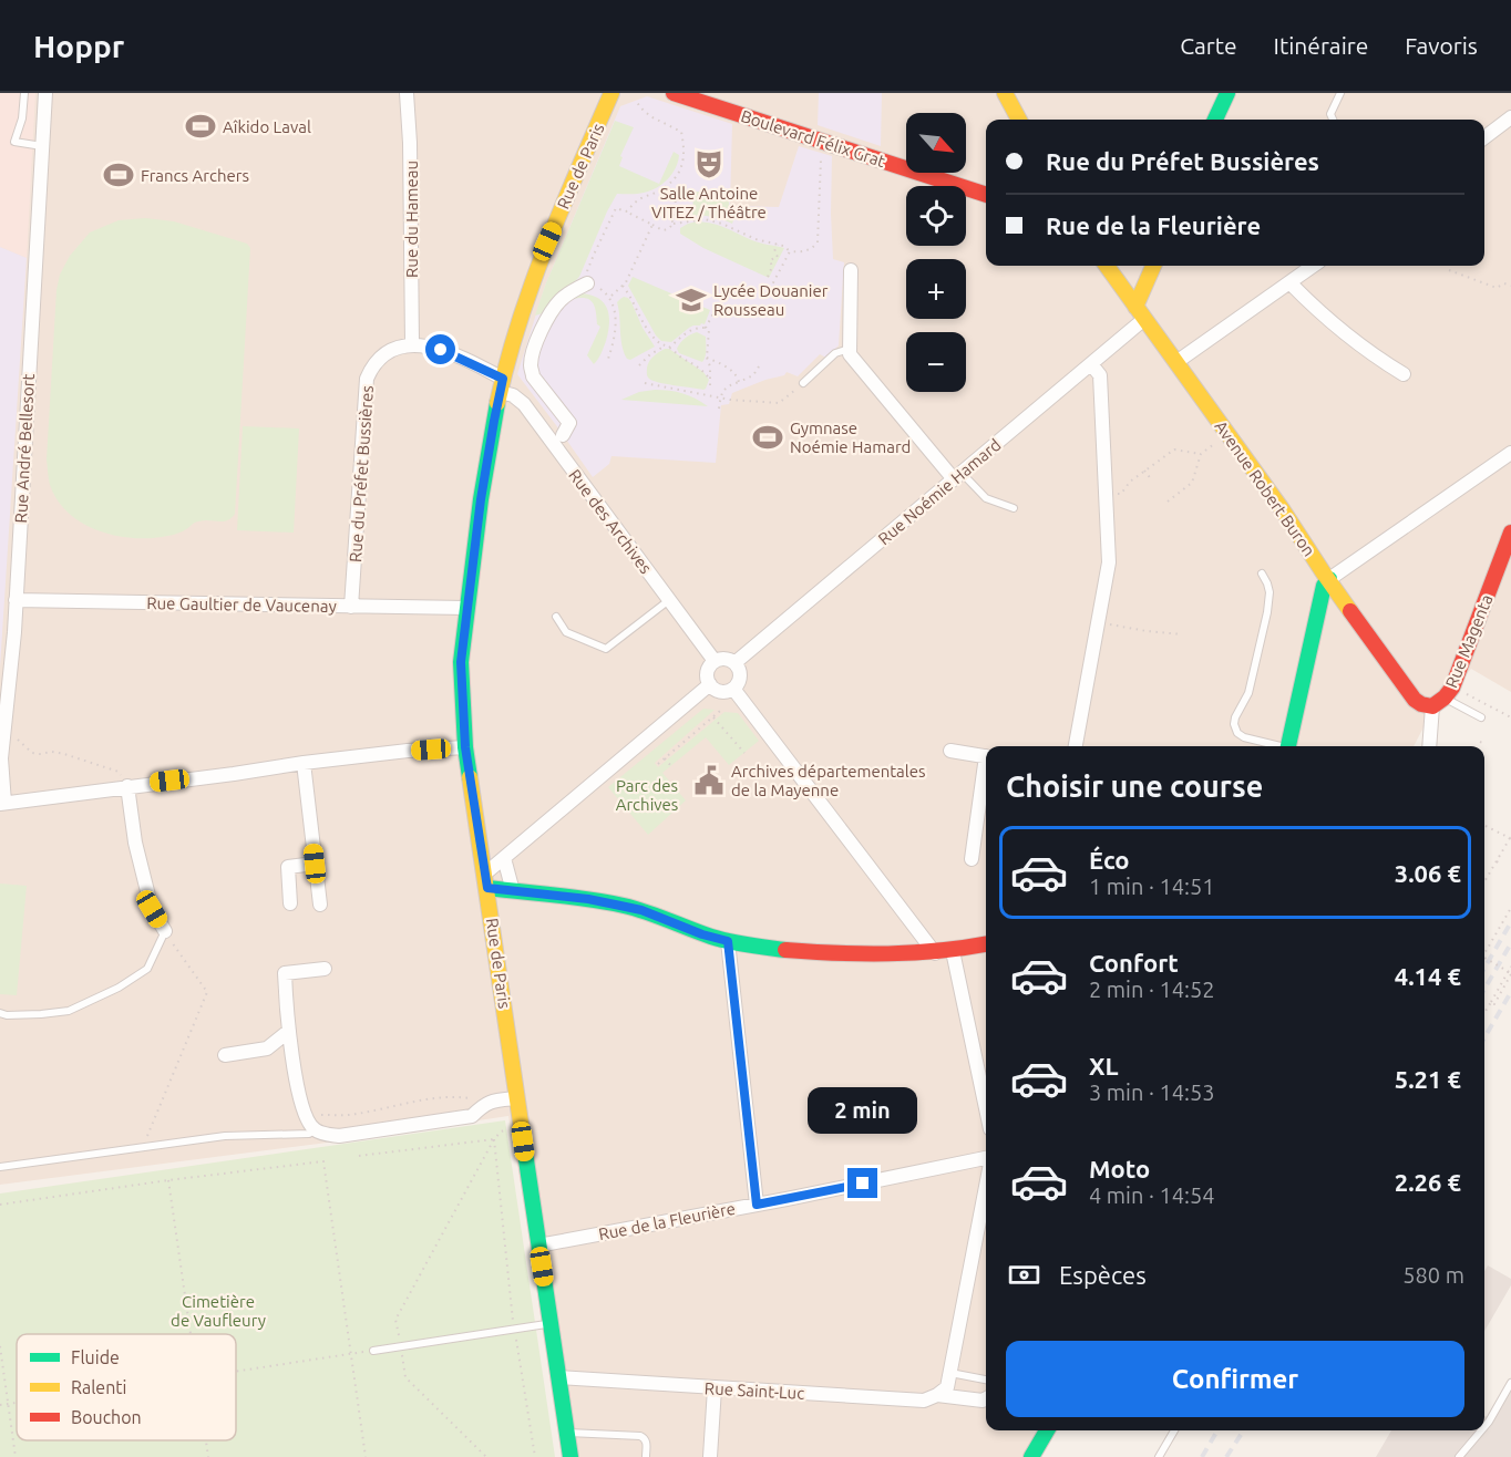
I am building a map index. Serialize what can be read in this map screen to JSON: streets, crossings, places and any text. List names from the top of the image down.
{
  "streets": {
    "main road": [
      "Boulevard Félix Grat",
      "Rue de Paris",
      "Avenue Robert Buron",
      "Rue Magenta"
    ],
    "street": [
      "Rue du Hameau",
      "Rue André Bellesort",
      "Rue du Préfet Bussières",
      "Rue Noémie Hamard",
      "Rue des Archives",
      "Rue Gaultier de Vaucenay",
      "Rue de la Fleurière",
      "Rue Saint-Luc"
    ]
  },
  "crossings": [
    ["Rue de Paris", "Rue des Archives"],
    ["Rue de Paris", "Rue Gaultier de Vaucenay"],
    ["Rue de Paris", "Rue de la Fleurière"],
    ["Rue de Paris", "Rue Saint-Luc"],
    ["Rue du Hameau", "Rue du Préfet Bussières"],
    ["Rue André Bellesort", "Rue Gaultier de Vaucenay"],
    ["Rue du Préfet Bussières", "Rue Gaultier de Vaucenay"],
    ["Avenue Robert Buron", "Rue Noémie Hamard"],
    ["Avenue Robert Buron", "Rue Magenta"],
    ["Rue Noémie Hamard", "Rue des Archives"]
  ],
  "parks": ["Parc des Archives", "Cimetière de Vaufleury"],
  "places": {
    "sports": ["Aîkido Laval", "Francs Archers", "Gymnase Noémie Hamard"],
    "theatre": ["Salle Antoine VITEZ / Théâtre"],
    "school or university": ["Lycée Douanier Rousseau"],
    "public building": ["Archives départementales de la Mayenne"]
  },
  "legend": ["Fluide", "Ralenti", "Bouchon"],
  "north": "bottom right",
  "page": {
    "header": "Hoppr",
    "nav": ["Carte", "Itinéraire", "Favoris"],
    "map_buttons": ["+", "−"],
    "banner": ["Rue du Préfet Bussières", "Rue de la Fleurière"],
    "heading": "Choisir une course",
    "list": [
      {
        "name": "Éco",
        "note": "1 min · 14:51",
        "value": "3.06 €"
      },
      {
        "name": "Confort",
        "note": "2 min · 14:52",
        "value": "4.14 €"
      },
      {
        "name": "XL",
        "note": "3 min · 14:53",
        "value": "5.21 €"
      },
      {
        "name": "Moto",
        "note": "4 min · 14:54",
        "value": "2.26 €"
      }
    ],
    "bubble": "2 min",
    "pay": ["Espèces", "580 m"],
    "buttons": "Confirmer"
  }
}
